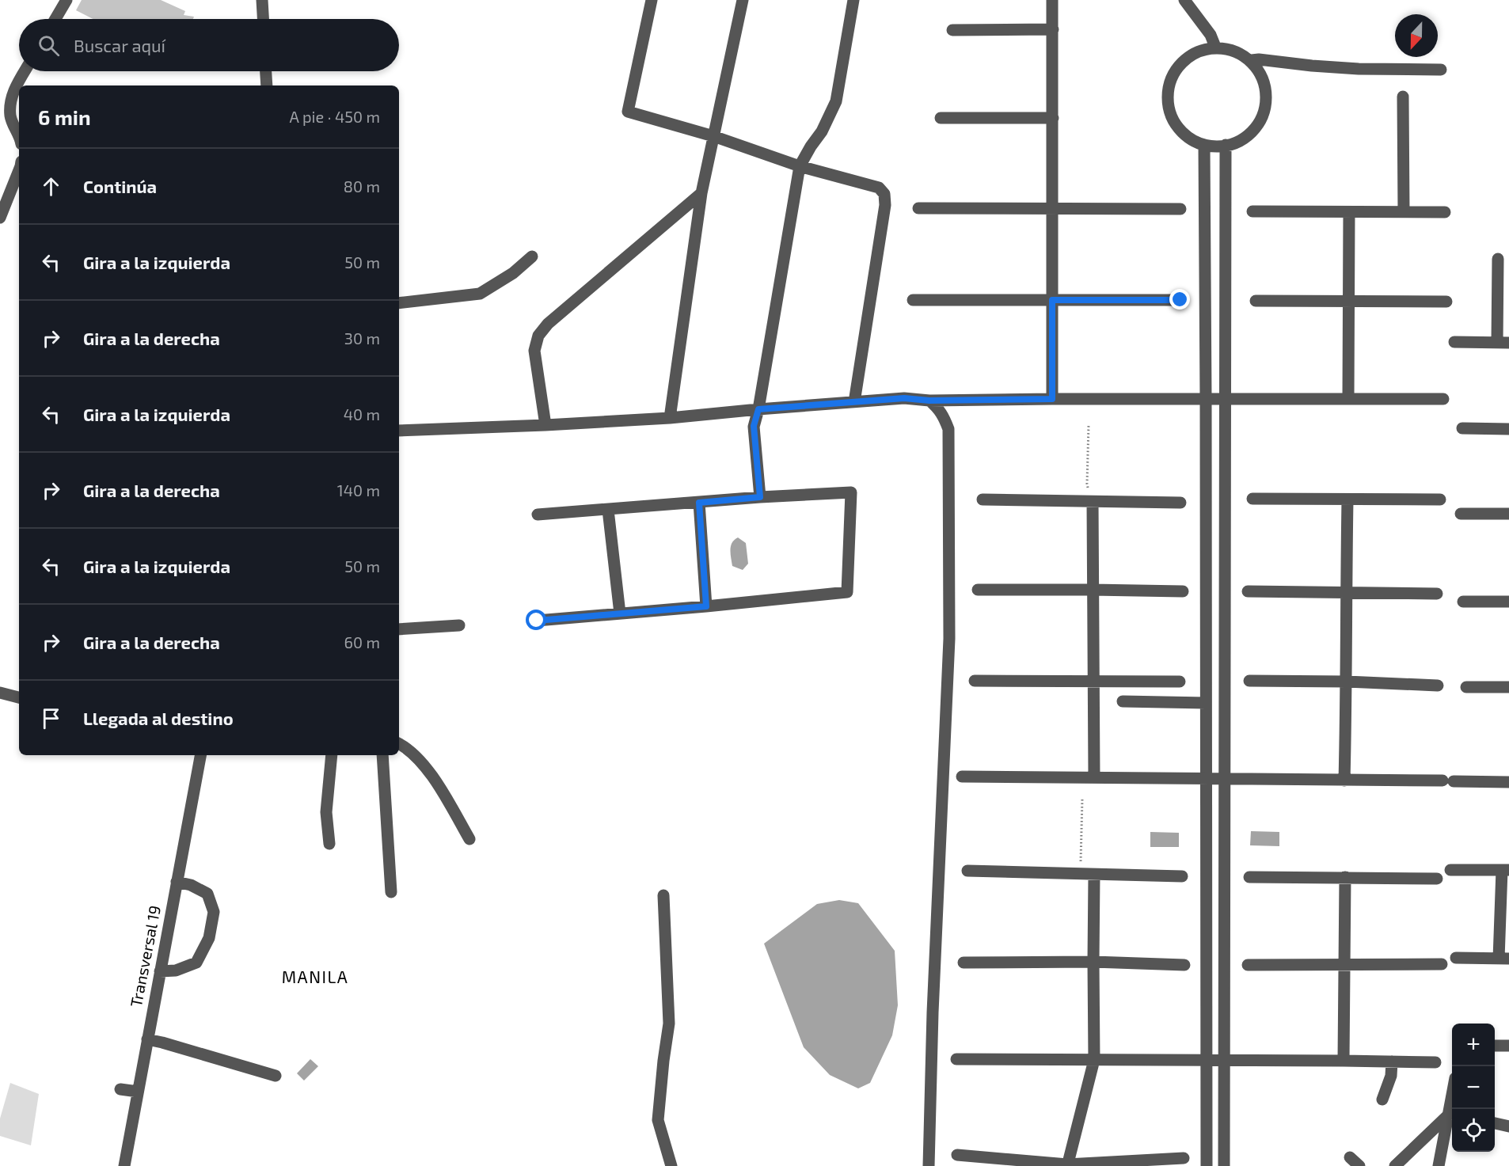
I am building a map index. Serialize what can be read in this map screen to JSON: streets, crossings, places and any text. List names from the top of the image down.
{
  "streets": {
    "street": ["Transversal 19"]
  },
  "districts": ["MANILA"],
  "north": "bottom",
  "page": {
    "search": "Buscar aquí",
    "heading": ["6 min", "A pie · 450 m"],
    "list": [
      ["Continúa", "80 m"],
      ["Gira a la izquierda", "50 m"],
      ["Gira a la derecha", "30 m"],
      ["Gira a la izquierda", "40 m"],
      ["Gira a la derecha", "140 m"],
      ["Gira a la izquierda", "50 m"],
      ["Gira a la derecha", "60 m"],
      "Llegada al destino"
    ],
    "map_buttons": ["+", "−"]
  }
}
